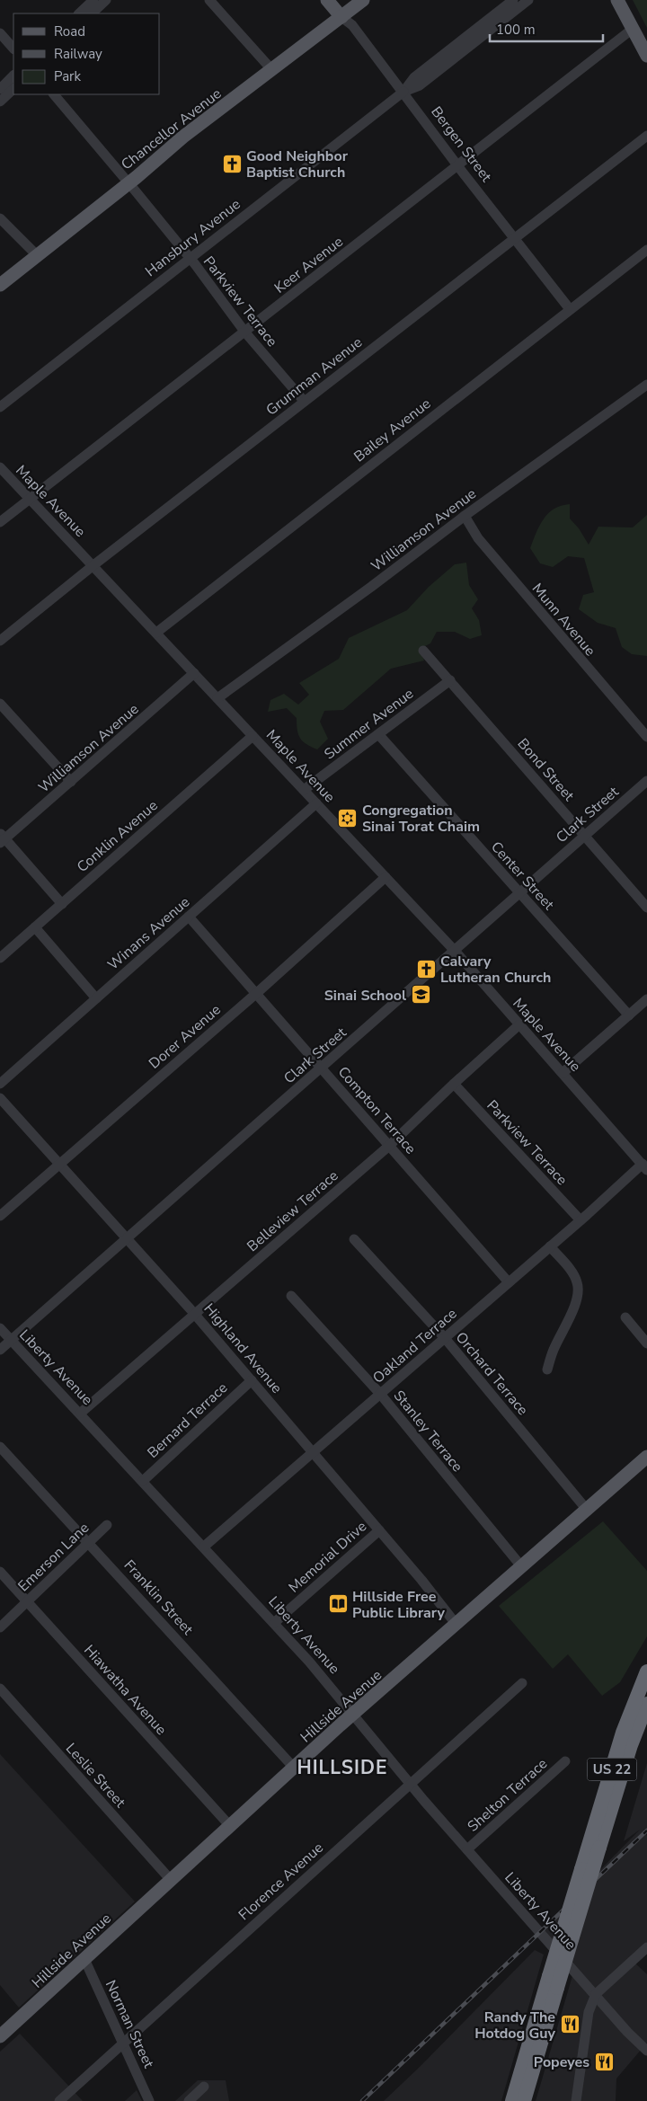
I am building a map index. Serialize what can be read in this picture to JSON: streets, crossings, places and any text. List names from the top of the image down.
{
  "streets": {
    "highway": ["US 22"],
    "main road": ["Chancellor Avenue", "Bergen Street", "Hillside Avenue"],
    "street": [
      "Hansbury Avenue",
      "Keer Avenue",
      "Parkview Terrace",
      "Grumman Avenue",
      "Bailey Avenue",
      "Maple Avenue",
      "Williamson Avenue",
      "Munn Avenue",
      "Summer Avenue",
      "Bond Street",
      "Clark Street",
      "Conklin Avenue",
      "Center Street",
      "Winans Avenue",
      "Dorer Avenue",
      "Compton Terrace",
      "Belleview Terrace",
      "Oakland Terrace",
      "Highland Avenue",
      "Liberty Avenue",
      "Orchard Terrace",
      "Bernard Terrace",
      "Stanley Terrace",
      "Emerson Lane",
      "Memorial Drive",
      "Franklin Street",
      "Hiawatha Avenue",
      "Leslie Street",
      "Shelton Terrace",
      "Florence Avenue",
      "Norman Street"
    ]
  },
  "crossings": [
    ["Chancellor Avenue", "Bergen Street"],
    ["Chancellor Avenue", "Parkview Terrace"],
    ["Bergen Street", "Hansbury Avenue"],
    ["Bergen Street", "Keer Avenue"],
    ["Bergen Street", "Grumman Avenue"],
    ["Bergen Street", "Bailey Avenue"],
    ["Hansbury Avenue", "Parkview Terrace"],
    ["Keer Avenue", "Parkview Terrace"],
    ["Keer Avenue", "Maple Avenue"],
    ["Parkview Terrace", "Grumman Avenue"],
    ["Parkview Terrace", "Belleview Terrace"],
    ["Parkview Terrace", "Oakland Terrace"],
    ["Grumman Avenue", "Maple Avenue"],
    ["Bailey Avenue", "Maple Avenue"],
    ["Maple Avenue", "Williamson Avenue"],
    ["Maple Avenue", "Summer Avenue"],
    ["Maple Avenue", "Clark Street"],
    ["Maple Avenue", "Conklin Avenue"],
    ["Maple Avenue", "Winans Avenue"],
    ["Maple Avenue", "Dorer Avenue"],
    ["Maple Avenue", "Belleview Terrace"],
    ["Maple Avenue", "Oakland Terrace"],
    ["Williamson Avenue", "Munn Avenue"],
    ["Summer Avenue", "Bond Street"],
    ["Summer Avenue", "Center Street"],
    ["Bond Street", "Clark Street"],
    ["Clark Street", "Center Street"],
    ["Clark Street", "Compton Terrace"],
    ["Clark Street", "Highland Avenue"],
    ["Clark Street", "Liberty Avenue"],
    ["Winans Avenue", "Compton Terrace"],
    ["Dorer Avenue", "Compton Terrace"],
    ["Dorer Avenue", "Highland Avenue"],
    ["Compton Terrace", "Belleview Terrace"],
    ["Compton Terrace", "Oakland Terrace"],
    ["Belleview Terrace", "Highland Avenue"],
    ["Belleview Terrace", "Liberty Avenue"],
    ["Oakland Terrace", "Highland Avenue"],
    ["Oakland Terrace", "Liberty Avenue"],
    ["Oakland Terrace", "Orchard Terrace"],
    ["Oakland Terrace", "Stanley Terrace"],
    ["Highland Avenue", "Bernard Terrace"],
    ["Highland Avenue", "Memorial Drive"],
    ["Highland Avenue", "Hillside Avenue"],
    ["Liberty Avenue", "Bernard Terrace"],
    ["Liberty Avenue", "Memorial Drive"],
    ["Liberty Avenue", "Hillside Avenue"],
    ["Liberty Avenue", "Shelton Terrace"],
    ["Liberty Avenue", "Florence Avenue"],
    ["Orchard Terrace", "Hillside Avenue"],
    ["Stanley Terrace", "Hillside Avenue"],
    ["Emerson Lane", "Franklin Street"],
    ["Emerson Lane", "Hiawatha Avenue"],
    ["Franklin Street", "Hillside Avenue"],
    ["Hiawatha Avenue", "Hillside Avenue"],
    ["Hillside Avenue", "Leslie Street"],
    ["Hillside Avenue", "Norman Street"],
    ["Florence Avenue", "Norman Street"]
  ],
  "districts": ["HILLSIDE"],
  "places": {
    "church": ["Good Neighbor Baptist Church", "Calvary Lutheran Church"],
    "synagogue": ["Congregation Sinai Torat Chaim"],
    "school or university": ["Sinai School"],
    "library": ["Hillside Free Public Library"],
    "restaurant": ["Randy The Hotdog Guy", "Popeyes"]
  },
  "legend": ["Road", "Railway", "Park"],
  "scale_bar": "100 m"
}
